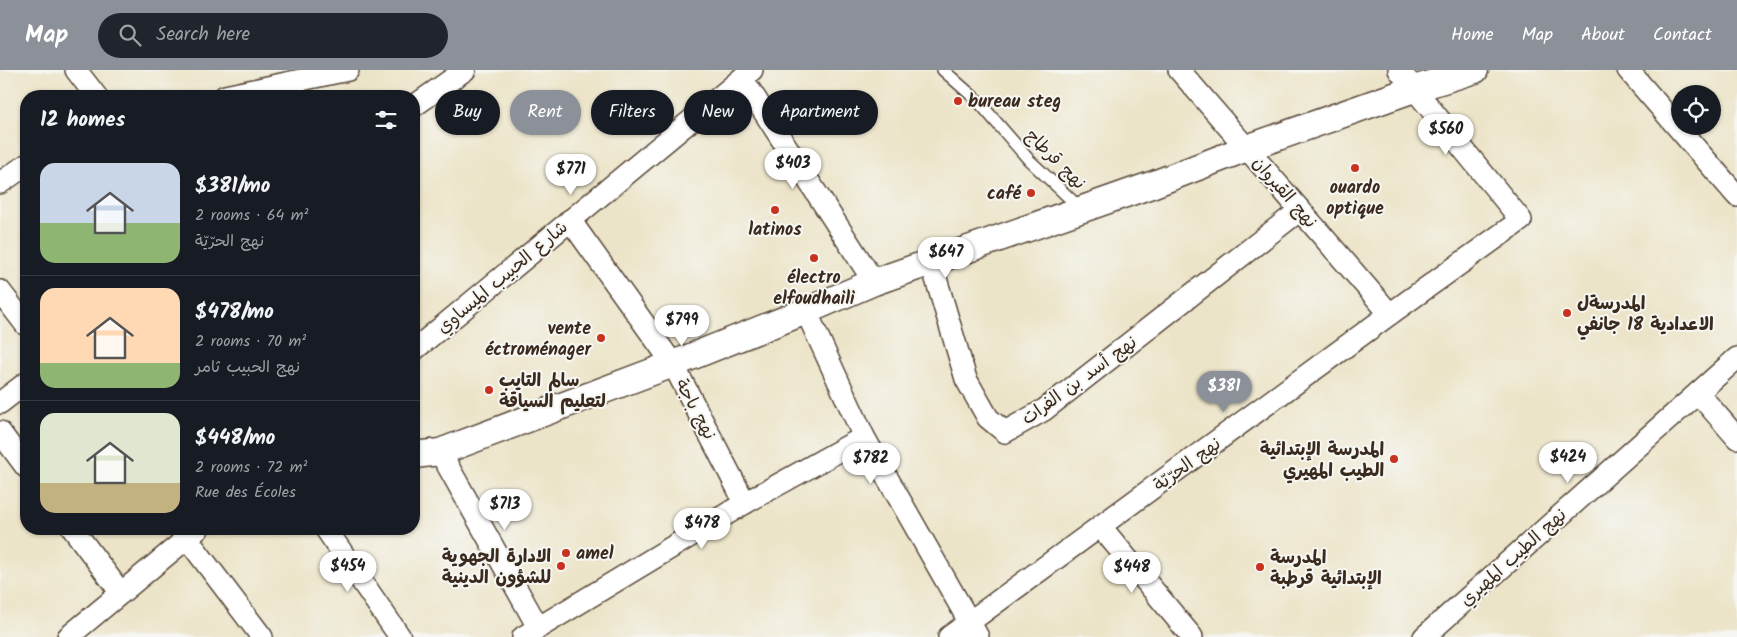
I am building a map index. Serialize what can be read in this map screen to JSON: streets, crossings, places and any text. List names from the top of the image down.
{
  "streets": {
    "street": [
      "نهج القيروان",
      "شارع الحبيب الميساوي",
      "نهج أسد بن الفرات",
      "نهج باجة",
      "نهج الحرّيّة",
      "نهج الطيب المهيري"
    ],
    "lane": ["نهج قرطاج"]
  },
  "crossings": [
    ["نهج القيروان", "نهج أسد بن الفرات"],
    ["نهج القيروان", "نهج الحرّيّة"],
    ["شارع الحبيب الميساوي", "نهج باجة"]
  ],
  "places": [
    "bureau steg",
    "ouardo optique",
    "café",
    "latinos",
    "électro elfoudhaili",
    "المدرسةل الاعدادية 18 جانفي",
    "vente éctroménager",
    "سالم التايب لتعليم السياقة",
    "المدرسة الإبتدائية الطيب المهيري",
    "amel",
    "الادارة الجهوية للشؤون الدينية",
    "المدرسة الإبتدائية قرطبة"
  ],
  "page": {
    "header": "Map",
    "search": "Search here",
    "nav": [
      "Home",
      "Map",
      "About",
      "Contact"
    ],
    "chip": [
      "Buy",
      "Rent",
      "Filters",
      "New",
      "Apartment"
    ],
    "heading": "12 homes",
    "price": [
      "$560",
      "$403",
      "$771",
      "$647",
      "$799",
      "$381",
      "$424",
      "$782",
      "$713",
      "$478",
      "$454",
      "$448"
    ],
    "list": [
      {
        "name": "$381/mo",
        "note": "2 rooms · 64 m² · نهج الحرّيّة"
      },
      {
        "name": "$478/mo",
        "note": "2 rooms · 70 m² · نهج الحبيب ثامر"
      },
      {
        "name": "$448/mo",
        "note": "2 rooms · 72 m² · Rue des Écoles"
      }
    ]
  }
}
